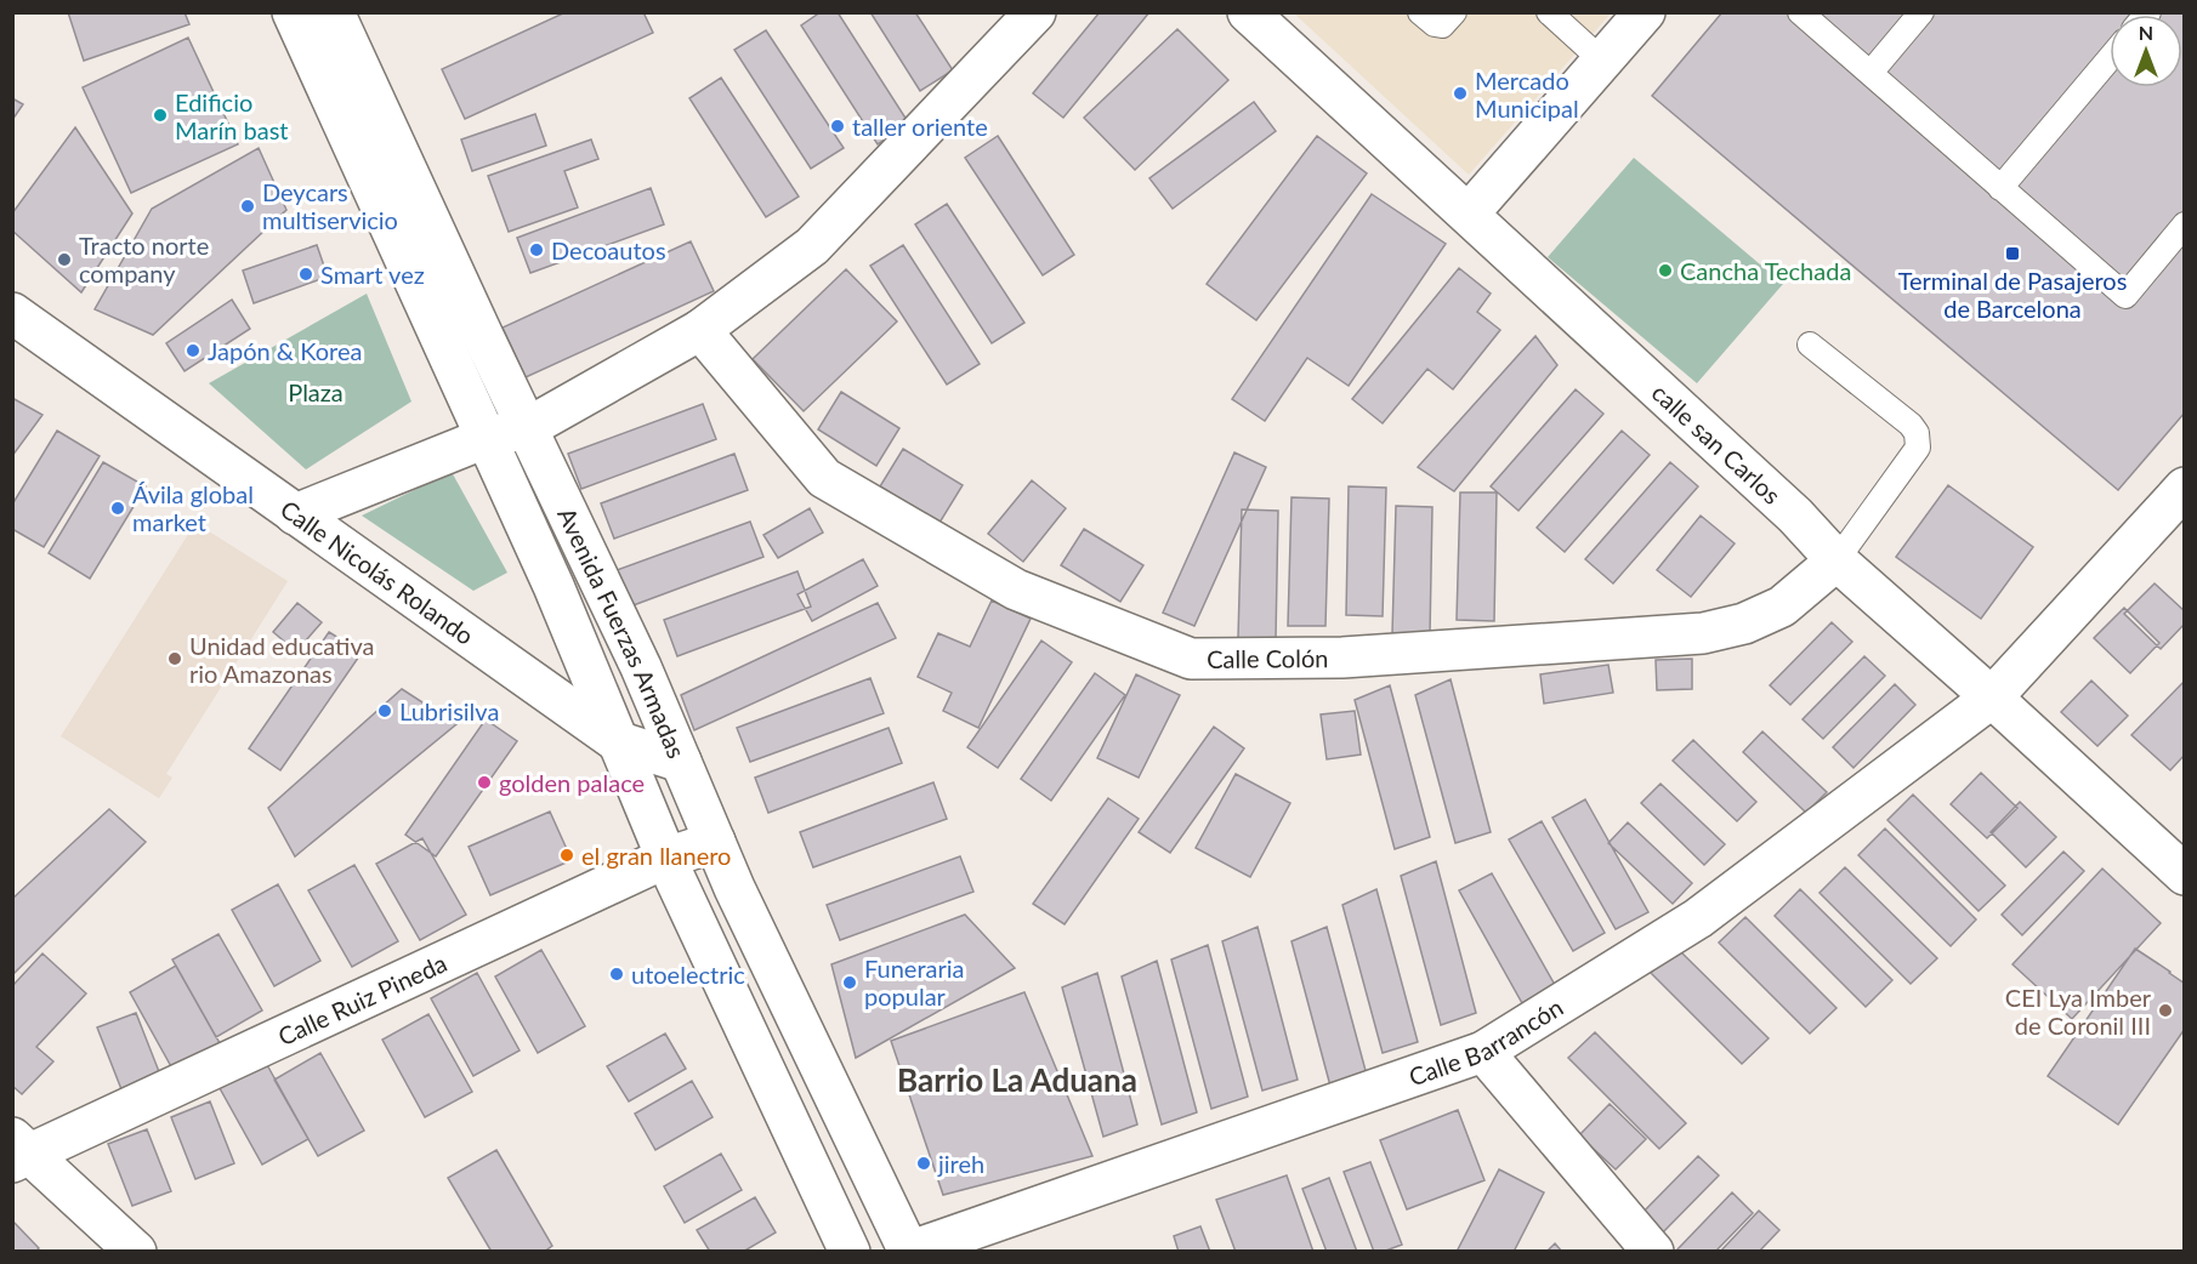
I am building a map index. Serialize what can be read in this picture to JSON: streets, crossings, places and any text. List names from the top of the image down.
{
  "streets": {
    "street": [
      "calle san Carlos",
      "Calle Nicolás Rolando",
      "Avenida Fuerzas Armadas",
      "Calle Colón",
      "Calle Ruiz Pineda",
      "Calle Barrancón"
    ]
  },
  "crossings": [
    ["calle san Carlos", "Calle Colón"],
    ["calle san Carlos", "Calle Barrancón"],
    ["Calle Nicolás Rolando", "Avenida Fuerzas Armadas"],
    ["Avenida Fuerzas Armadas", "Calle Ruiz Pineda"],
    ["Avenida Fuerzas Armadas", "Calle Barrancón"]
  ],
  "districts": ["Barrio La Aduana"],
  "parks": ["Plaza"],
  "places": {
    "other": [
      "Mercado Municipal",
      "Edificio Marín bast",
      "taller oriente",
      "Deycars multiservicio",
      "Decoautos",
      "Tracto norte company",
      "Cancha Techada",
      "Smart vez",
      "Japón & Korea",
      "Ávila global market",
      "Unidad educativa rio Amazonas",
      "Lubrisilva",
      "golden palace",
      "el gran llanero",
      "utoelectric",
      "Funeraria popular",
      "CEI Lya Imber de Coronil III",
      "jireh"
    ],
    "transit": ["Terminal de Pasajeros de Barcelona"]
  },
  "north": "top"
}
